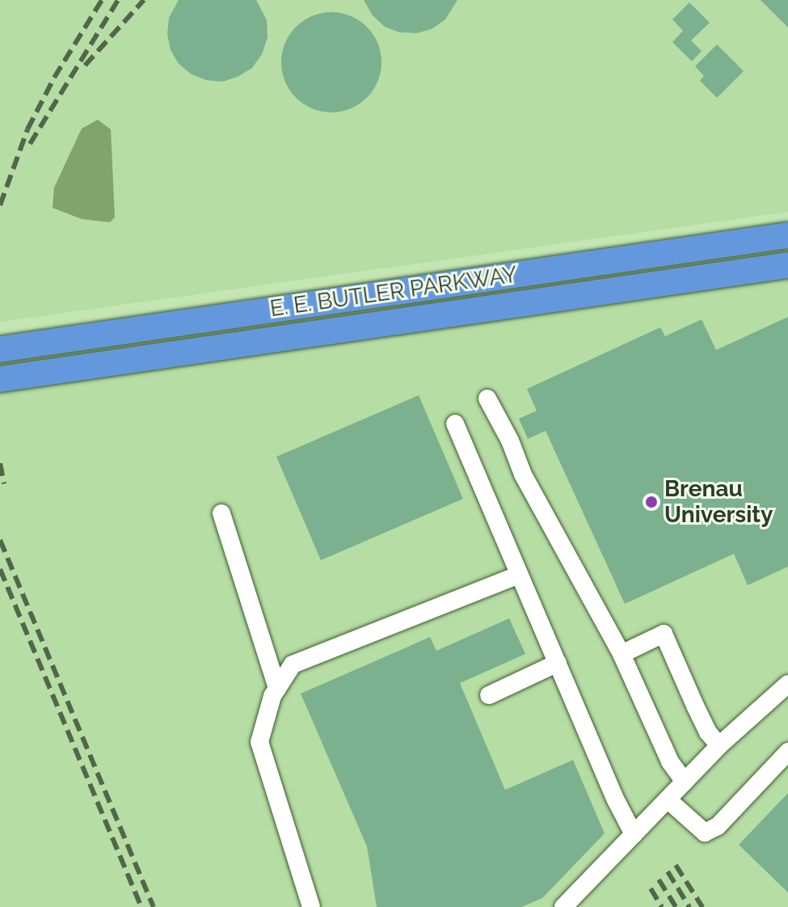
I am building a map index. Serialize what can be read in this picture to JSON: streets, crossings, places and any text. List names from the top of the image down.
{
  "streets": {
    "highway": ["E. E. BUTLER PARKWAY"]
  },
  "places": ["Brenau University"]
}
